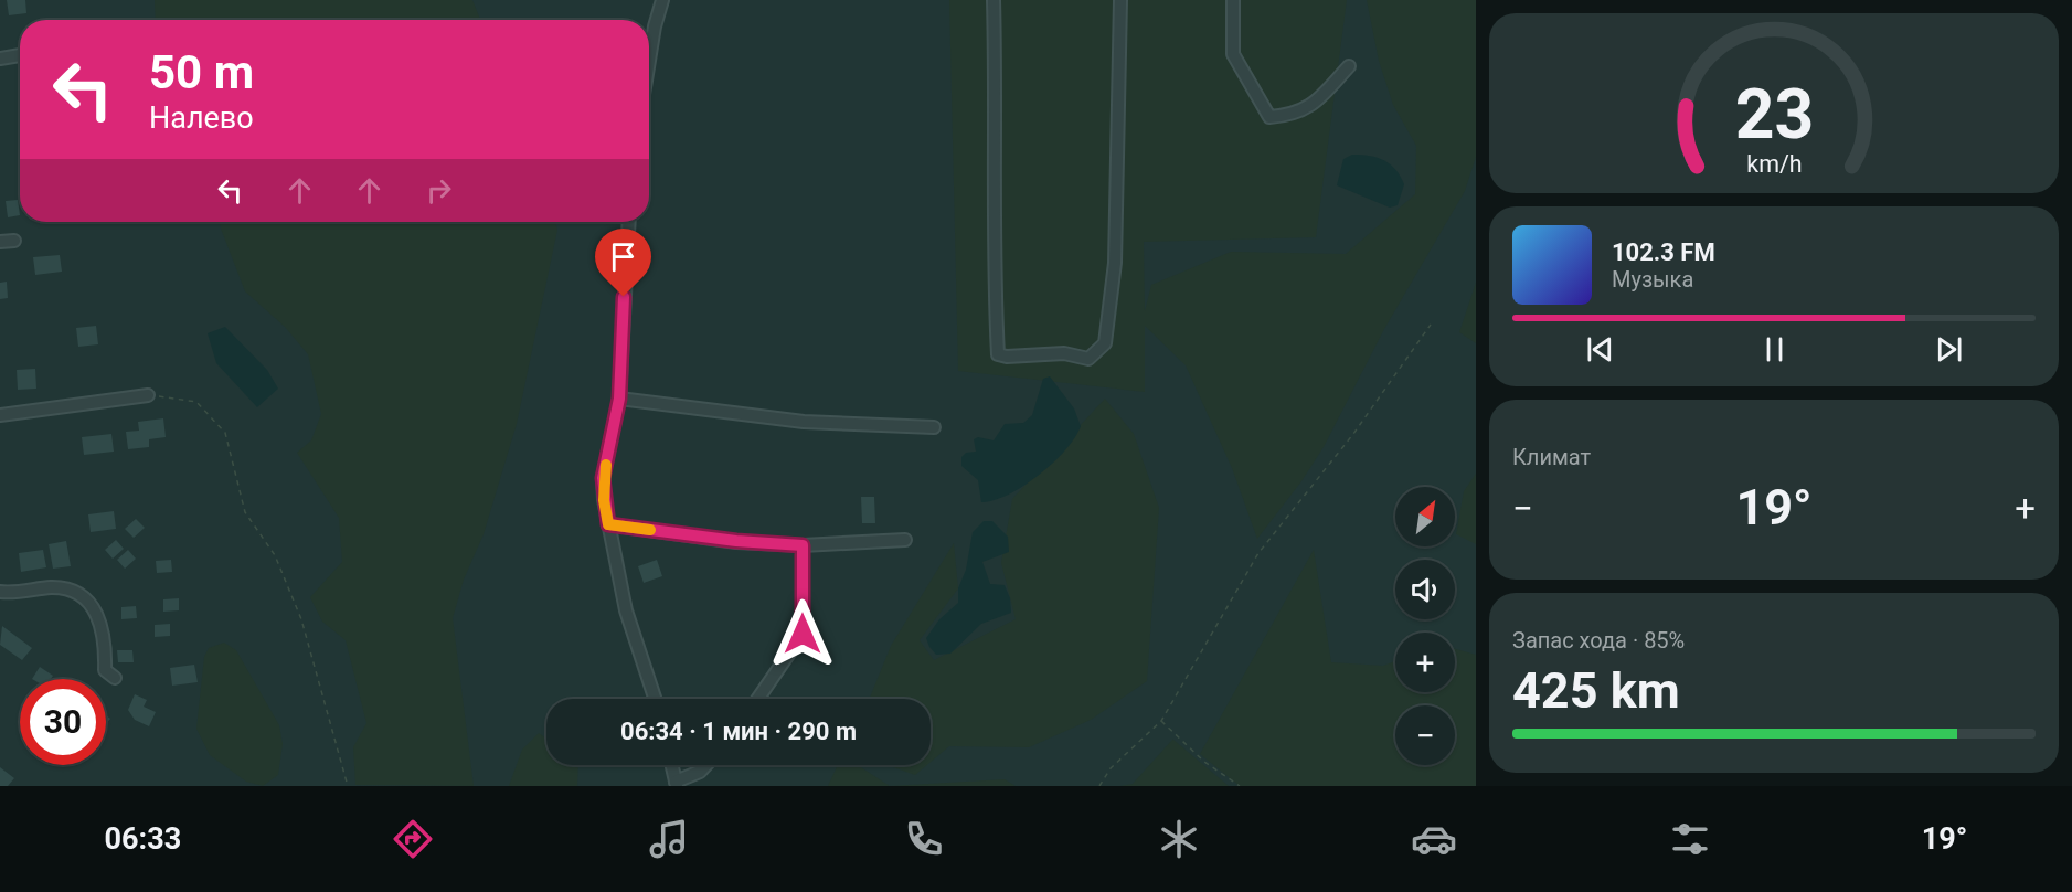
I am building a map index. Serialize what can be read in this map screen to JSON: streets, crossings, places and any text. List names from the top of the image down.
{
  "north": "top right",
  "page": {
    "turn": ["50 m", "Налево"],
    "song": ["102.3 FM", "Музыка"],
    "tile": [
      "Климат",
      ["Запас хода · 85%", "425 km"]
    ],
    "heat": ["−", "19°", "+"],
    "map_buttons": ["+", "−"],
    "limit": "30",
    "trip": "06:34 · 1 мин · 290 m",
    "tabs": ["06:33", "19°"],
    "gauge": ["23", "km/h"]
  }
}
